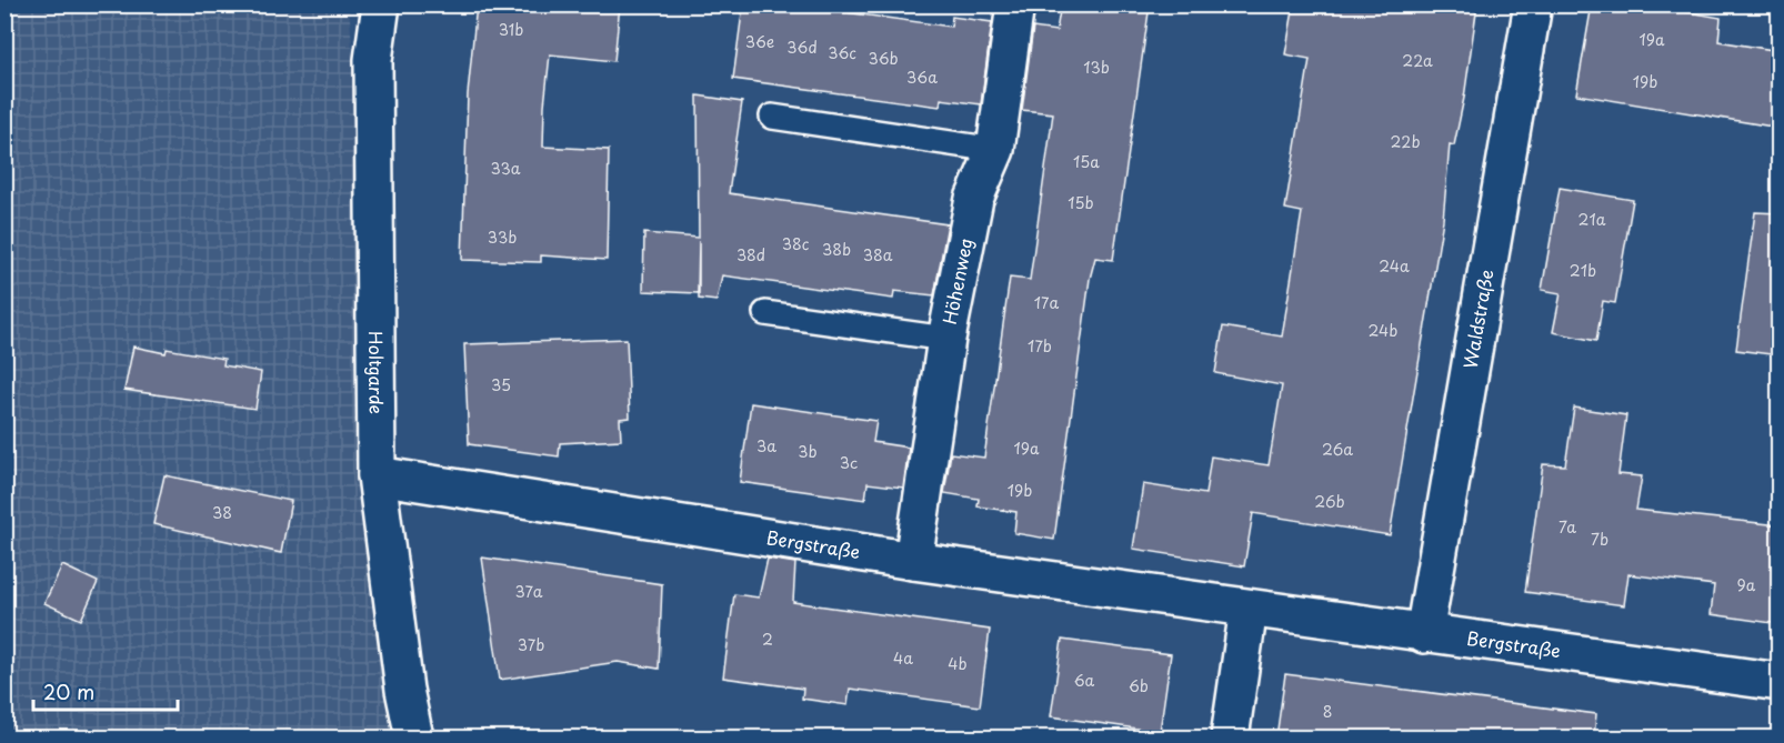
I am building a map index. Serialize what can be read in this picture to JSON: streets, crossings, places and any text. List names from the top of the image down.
{
  "streets": {
    "street": [
      "Höhenweg",
      "Waldstraße",
      "Holtgarde",
      "Bergstraße"
    ]
  },
  "crossings": [
    ["Höhenweg", "Bergstraße"],
    ["Waldstraße", "Bergstraße"],
    ["Holtgarde", "Bergstraße"]
  ],
  "house_numbers": [
    "31b",
    "19a",
    "36e",
    "36d",
    "36c",
    "36b",
    "22a",
    "13b",
    "36a",
    "19b",
    "22b",
    "15a",
    "33a",
    "15b",
    "21a",
    "33b",
    "38c",
    "38b",
    "38d",
    "38a",
    "24a",
    "21b",
    "17a",
    "24b",
    "17b",
    "35",
    "3a",
    "19a",
    "26a",
    "3b",
    "3c",
    "19b",
    "26b",
    "38",
    "7a",
    "7b",
    "9a",
    "37a",
    "2",
    "37b",
    "4a",
    "4b",
    "6a",
    "6b",
    "8"
  ],
  "scale_bar": "20 m"
}
